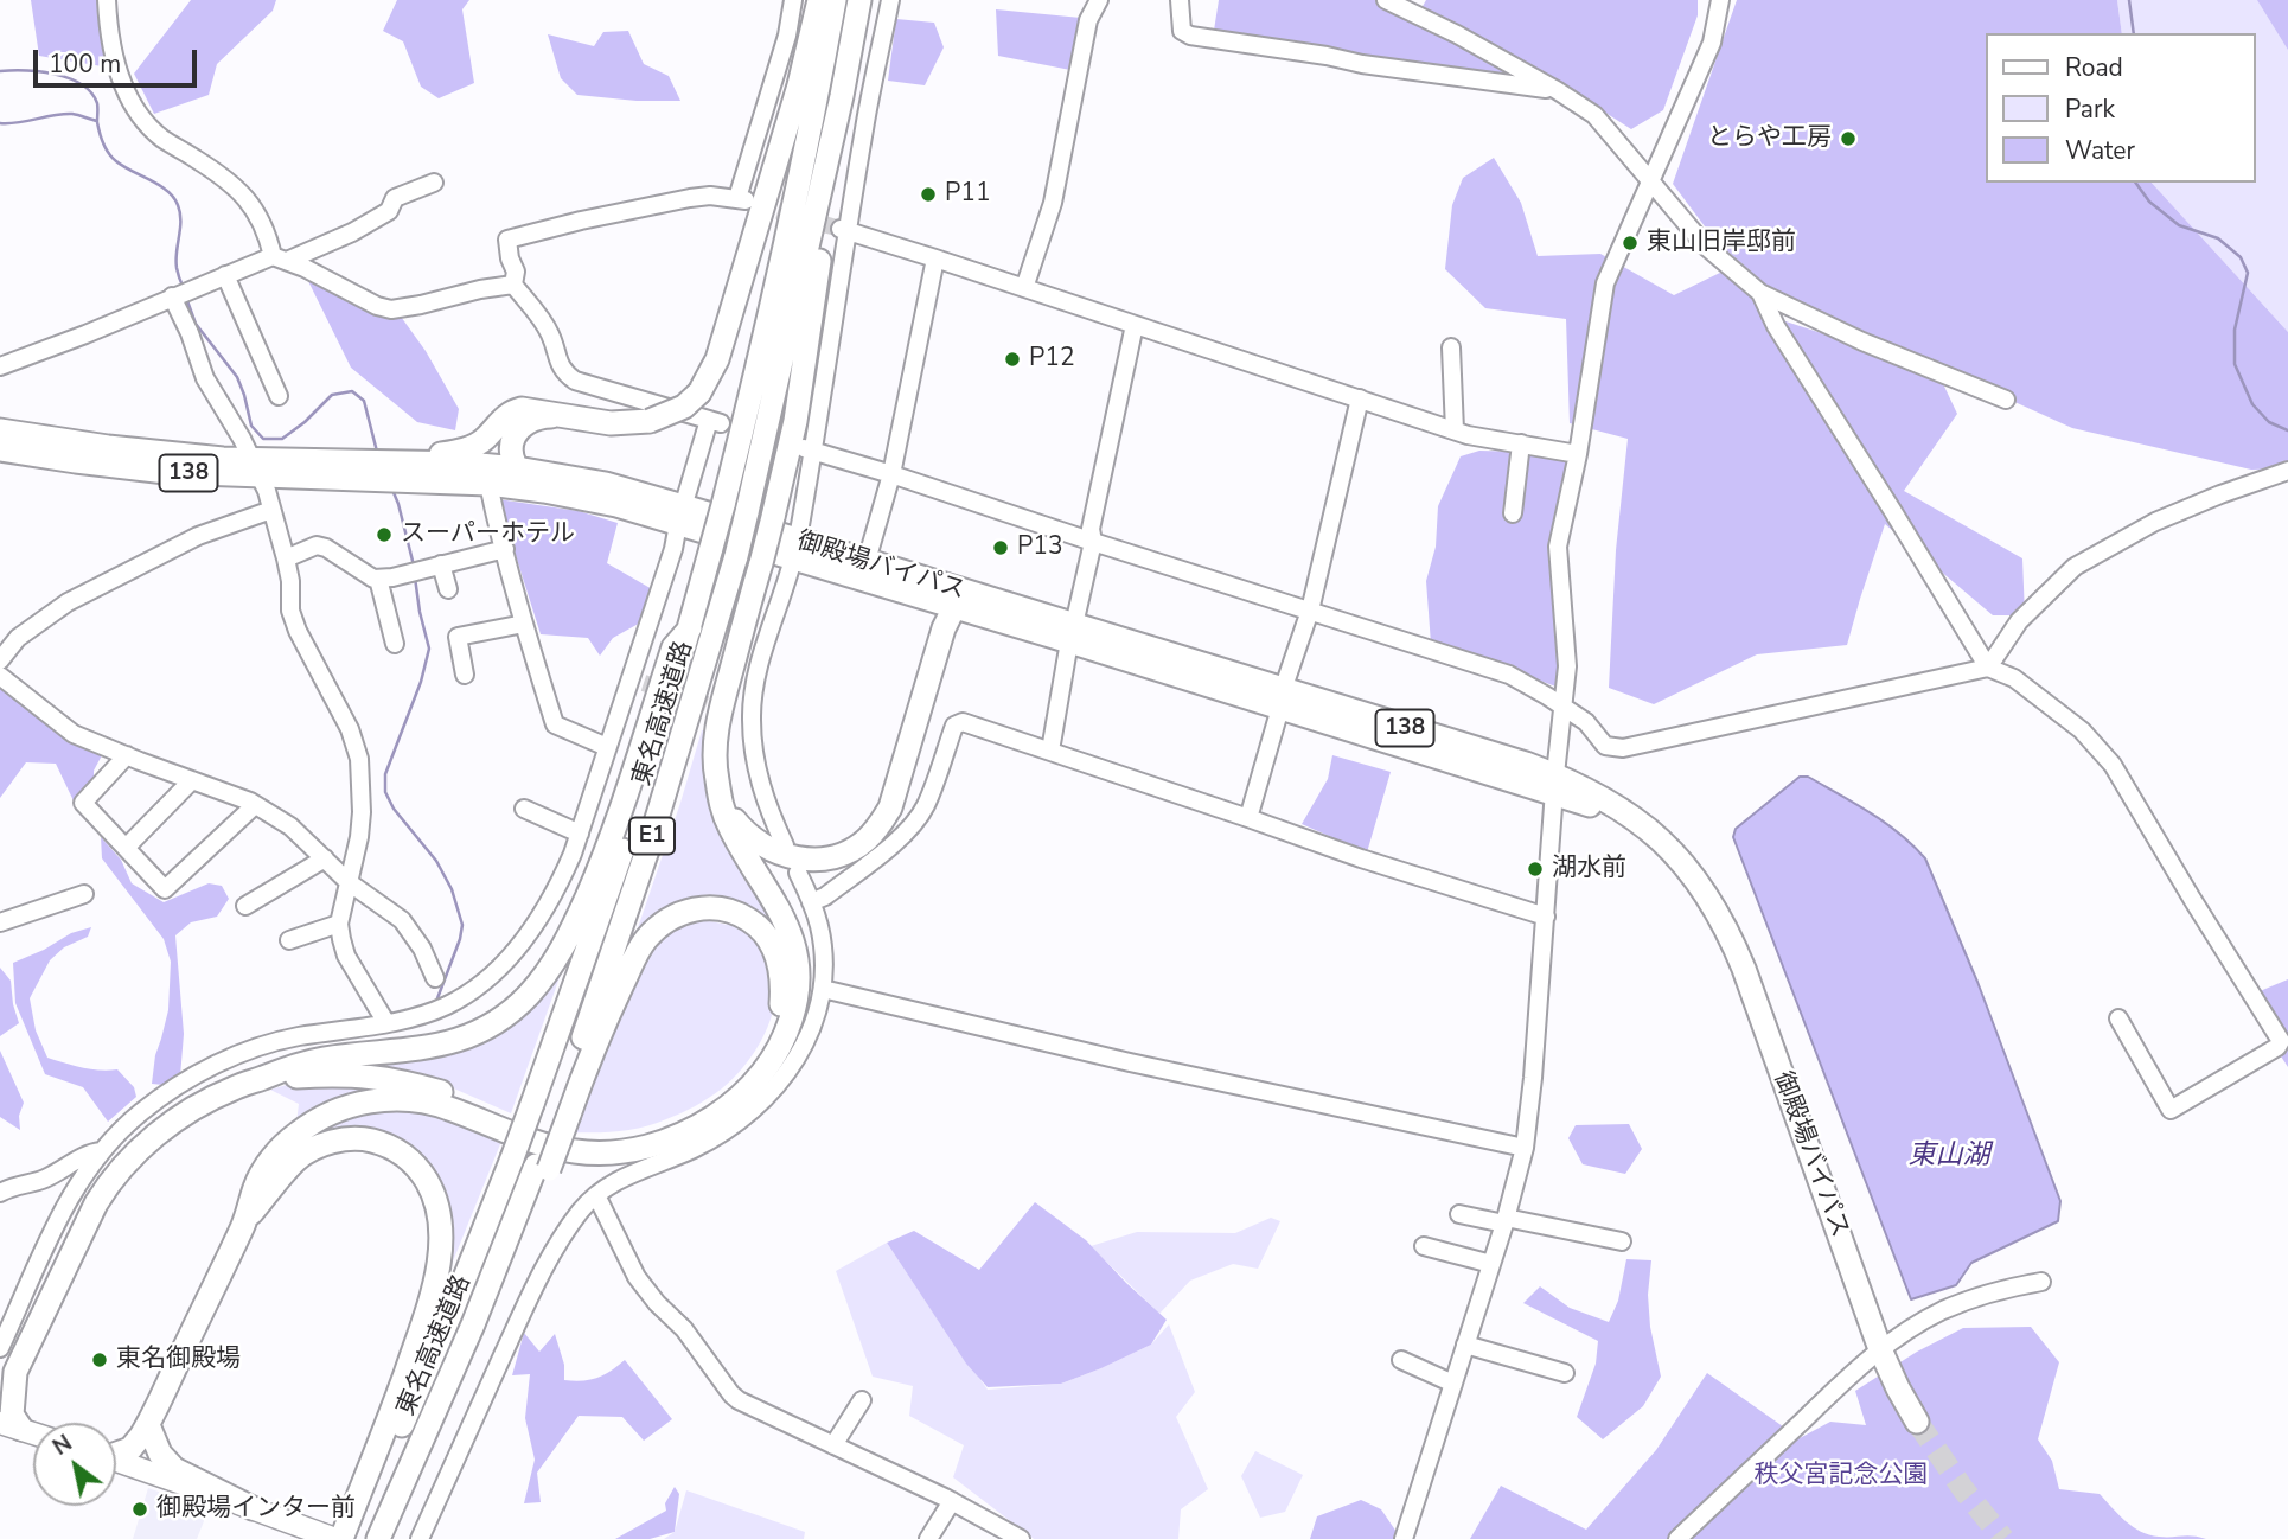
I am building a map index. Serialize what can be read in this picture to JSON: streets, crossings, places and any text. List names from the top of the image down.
{
  "streets": {
    "highway": [
      "138",
      "御殿場バイパス",
      "東名高速道路",
      "E1"
    ]
  },
  "water": ["東山湖"],
  "parks": ["秩父宮記念公園"],
  "places": [
    "とらや工房",
    "P11",
    "東山旧岸邸前",
    "P12",
    "スーパーホテル",
    "P13",
    "湖水前",
    "東名御殿場",
    "御殿場インター前"
  ],
  "legend": ["Road", "Park", "Water"],
  "scale_bar": "100 m",
  "north": "top left"
}
